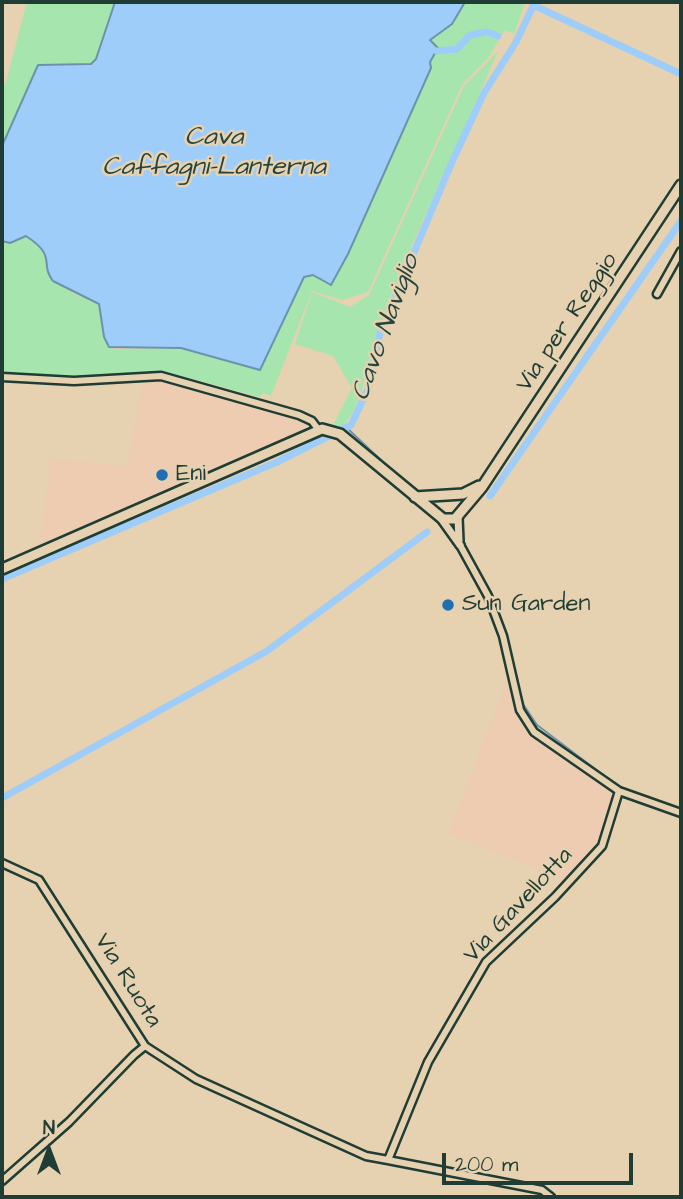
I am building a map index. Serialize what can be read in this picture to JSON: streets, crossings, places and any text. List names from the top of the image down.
{
  "streets": {
    "main road": ["Via per Reggio"],
    "street": ["Via Gavellotta", "Via Ruota"]
  },
  "water": ["Cava Caffagni-Lanterna", "Cavo Naviglio"],
  "places": ["Eni", "Sun Garden"],
  "scale_bar": "200 m",
  "north": "top"
}
